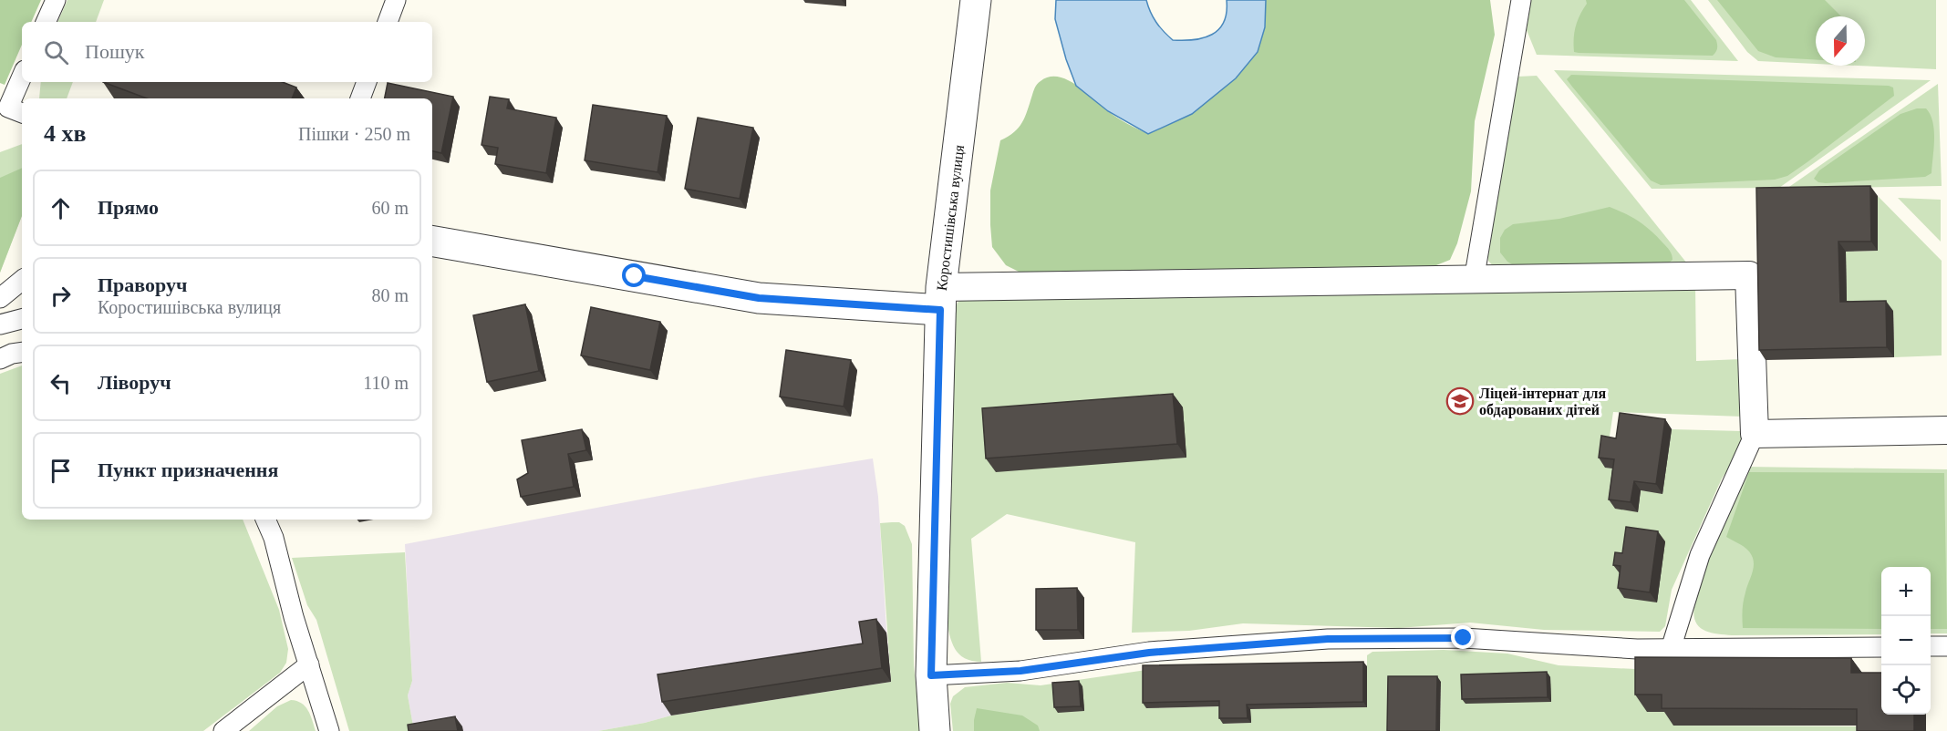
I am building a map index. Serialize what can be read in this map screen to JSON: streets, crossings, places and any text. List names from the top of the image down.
{
  "streets": {
    "street": ["Коростишівська вулиця"]
  },
  "places": {
    "school or university": ["Ліцей-інтернат для обдарованих дітей"]
  },
  "north": "bottom",
  "page": {
    "search": "Пошук",
    "heading": ["4 хв", "Пішки · 250 m"],
    "list": [
      ["Прямо", "60 m"],
      ["Праворуч", "Коростишівська вулиця", "80 m"],
      ["Ліворуч", "110 m"],
      "Пункт призначення"
    ],
    "map_buttons": ["+", "−"]
  }
}
